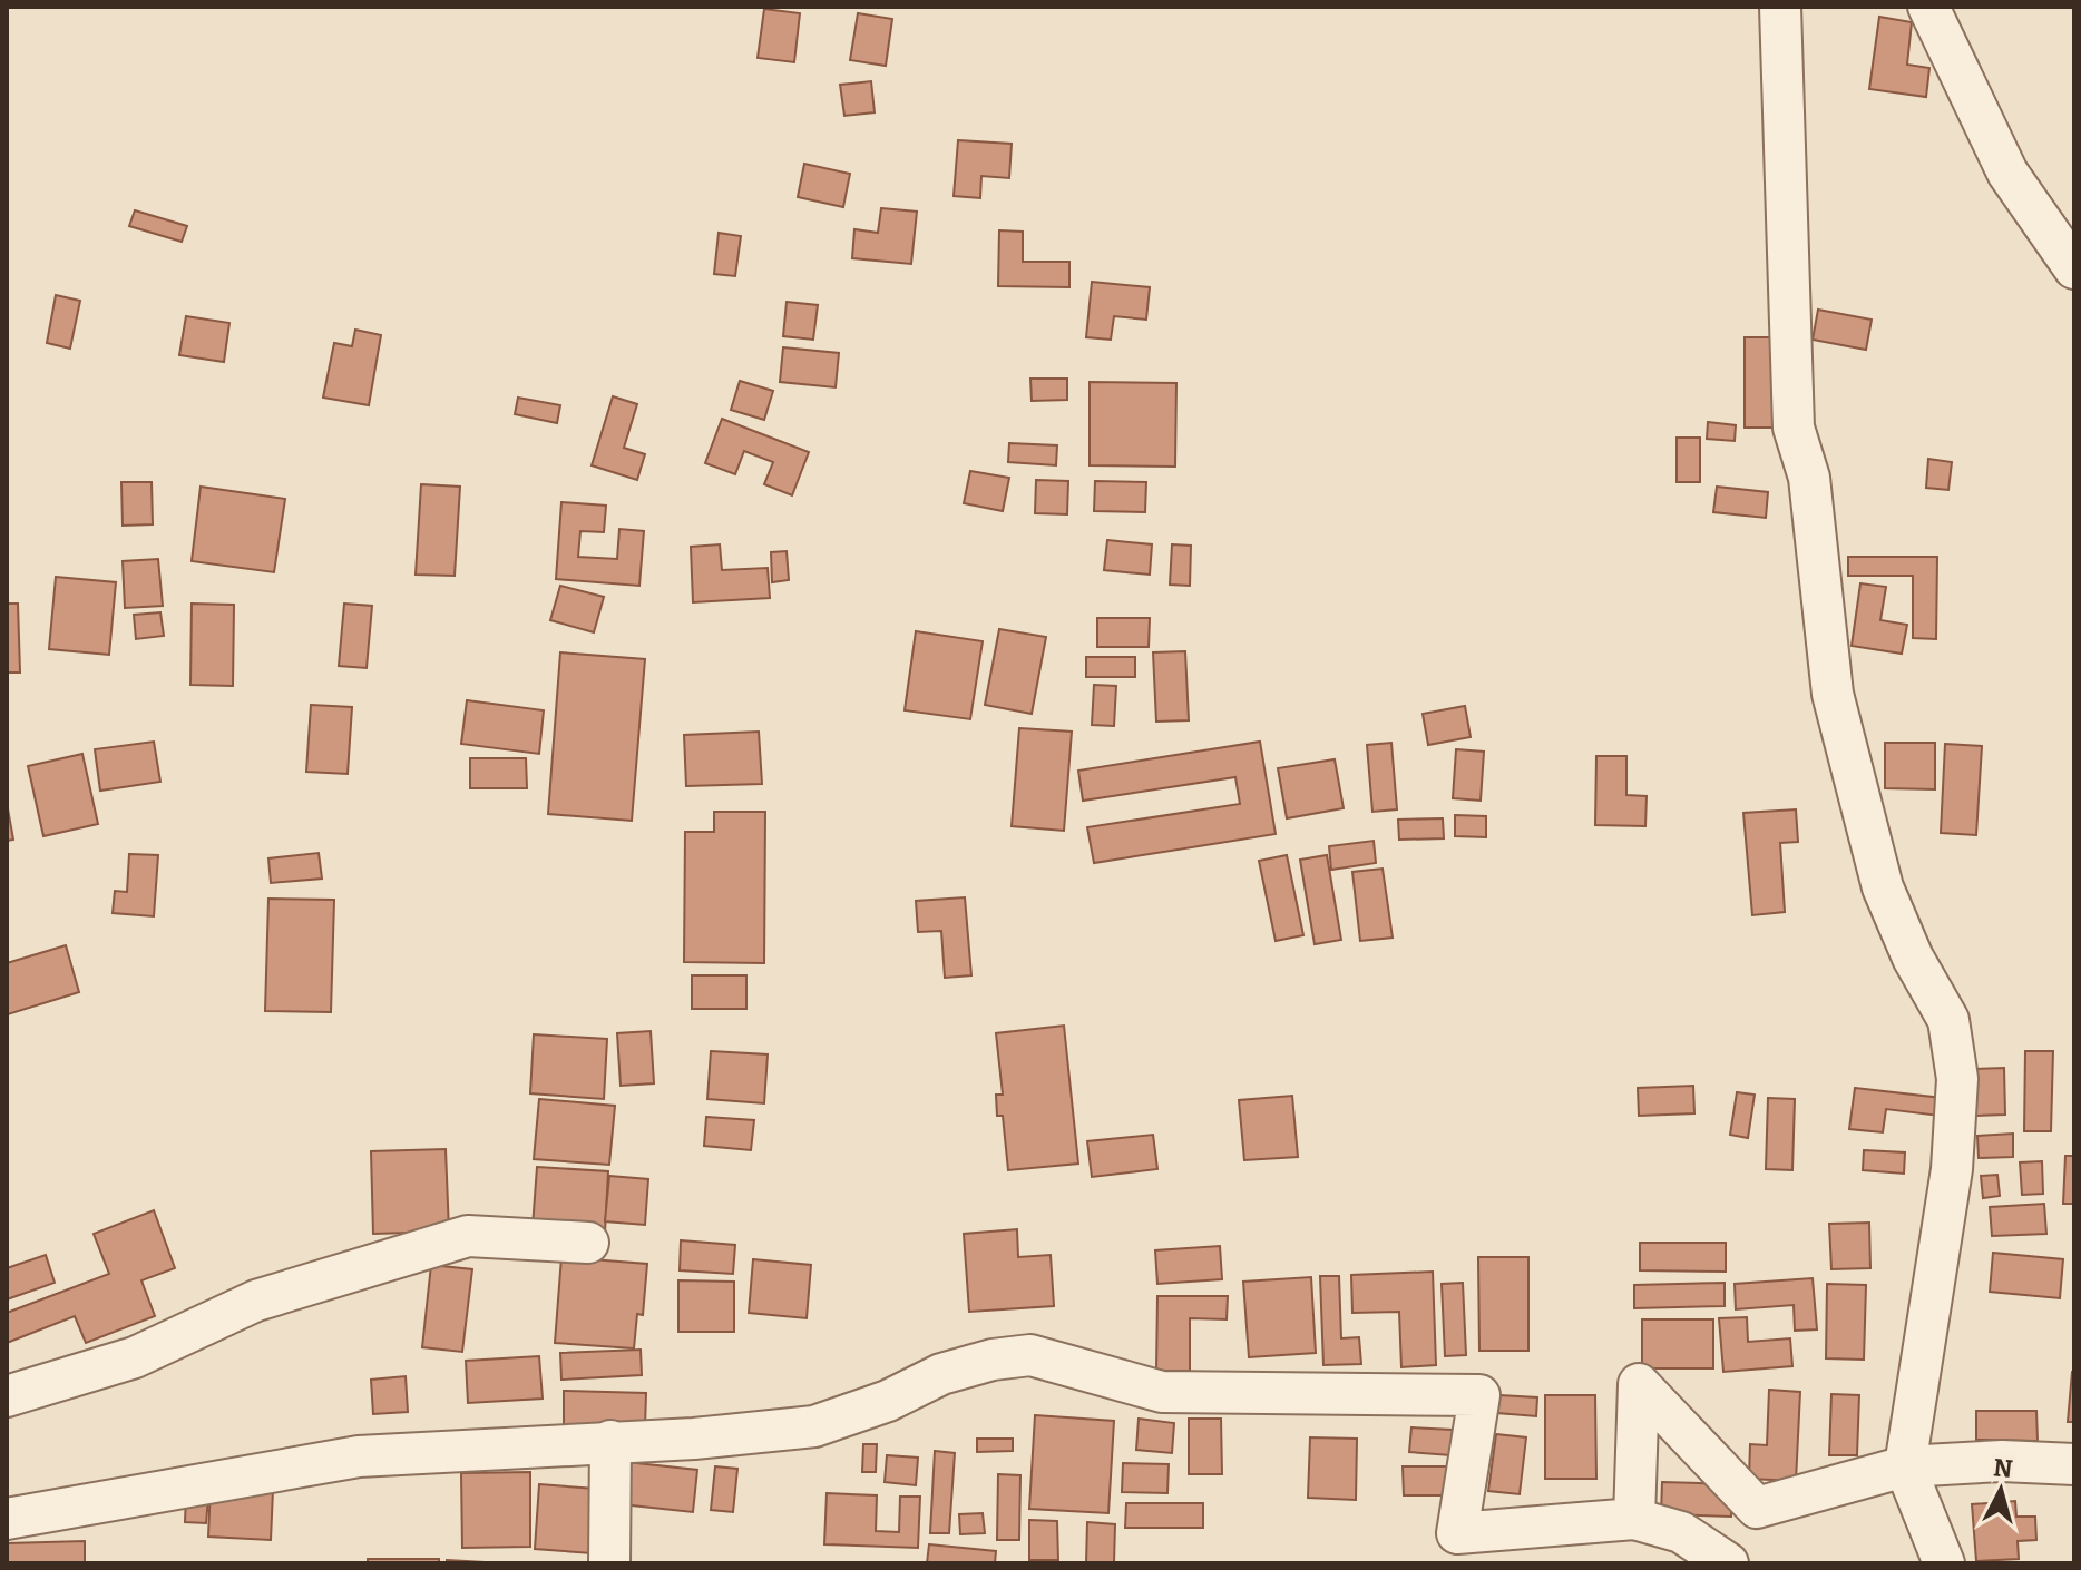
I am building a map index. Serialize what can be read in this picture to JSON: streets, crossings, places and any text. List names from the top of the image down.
{
  "north": "top"
}
